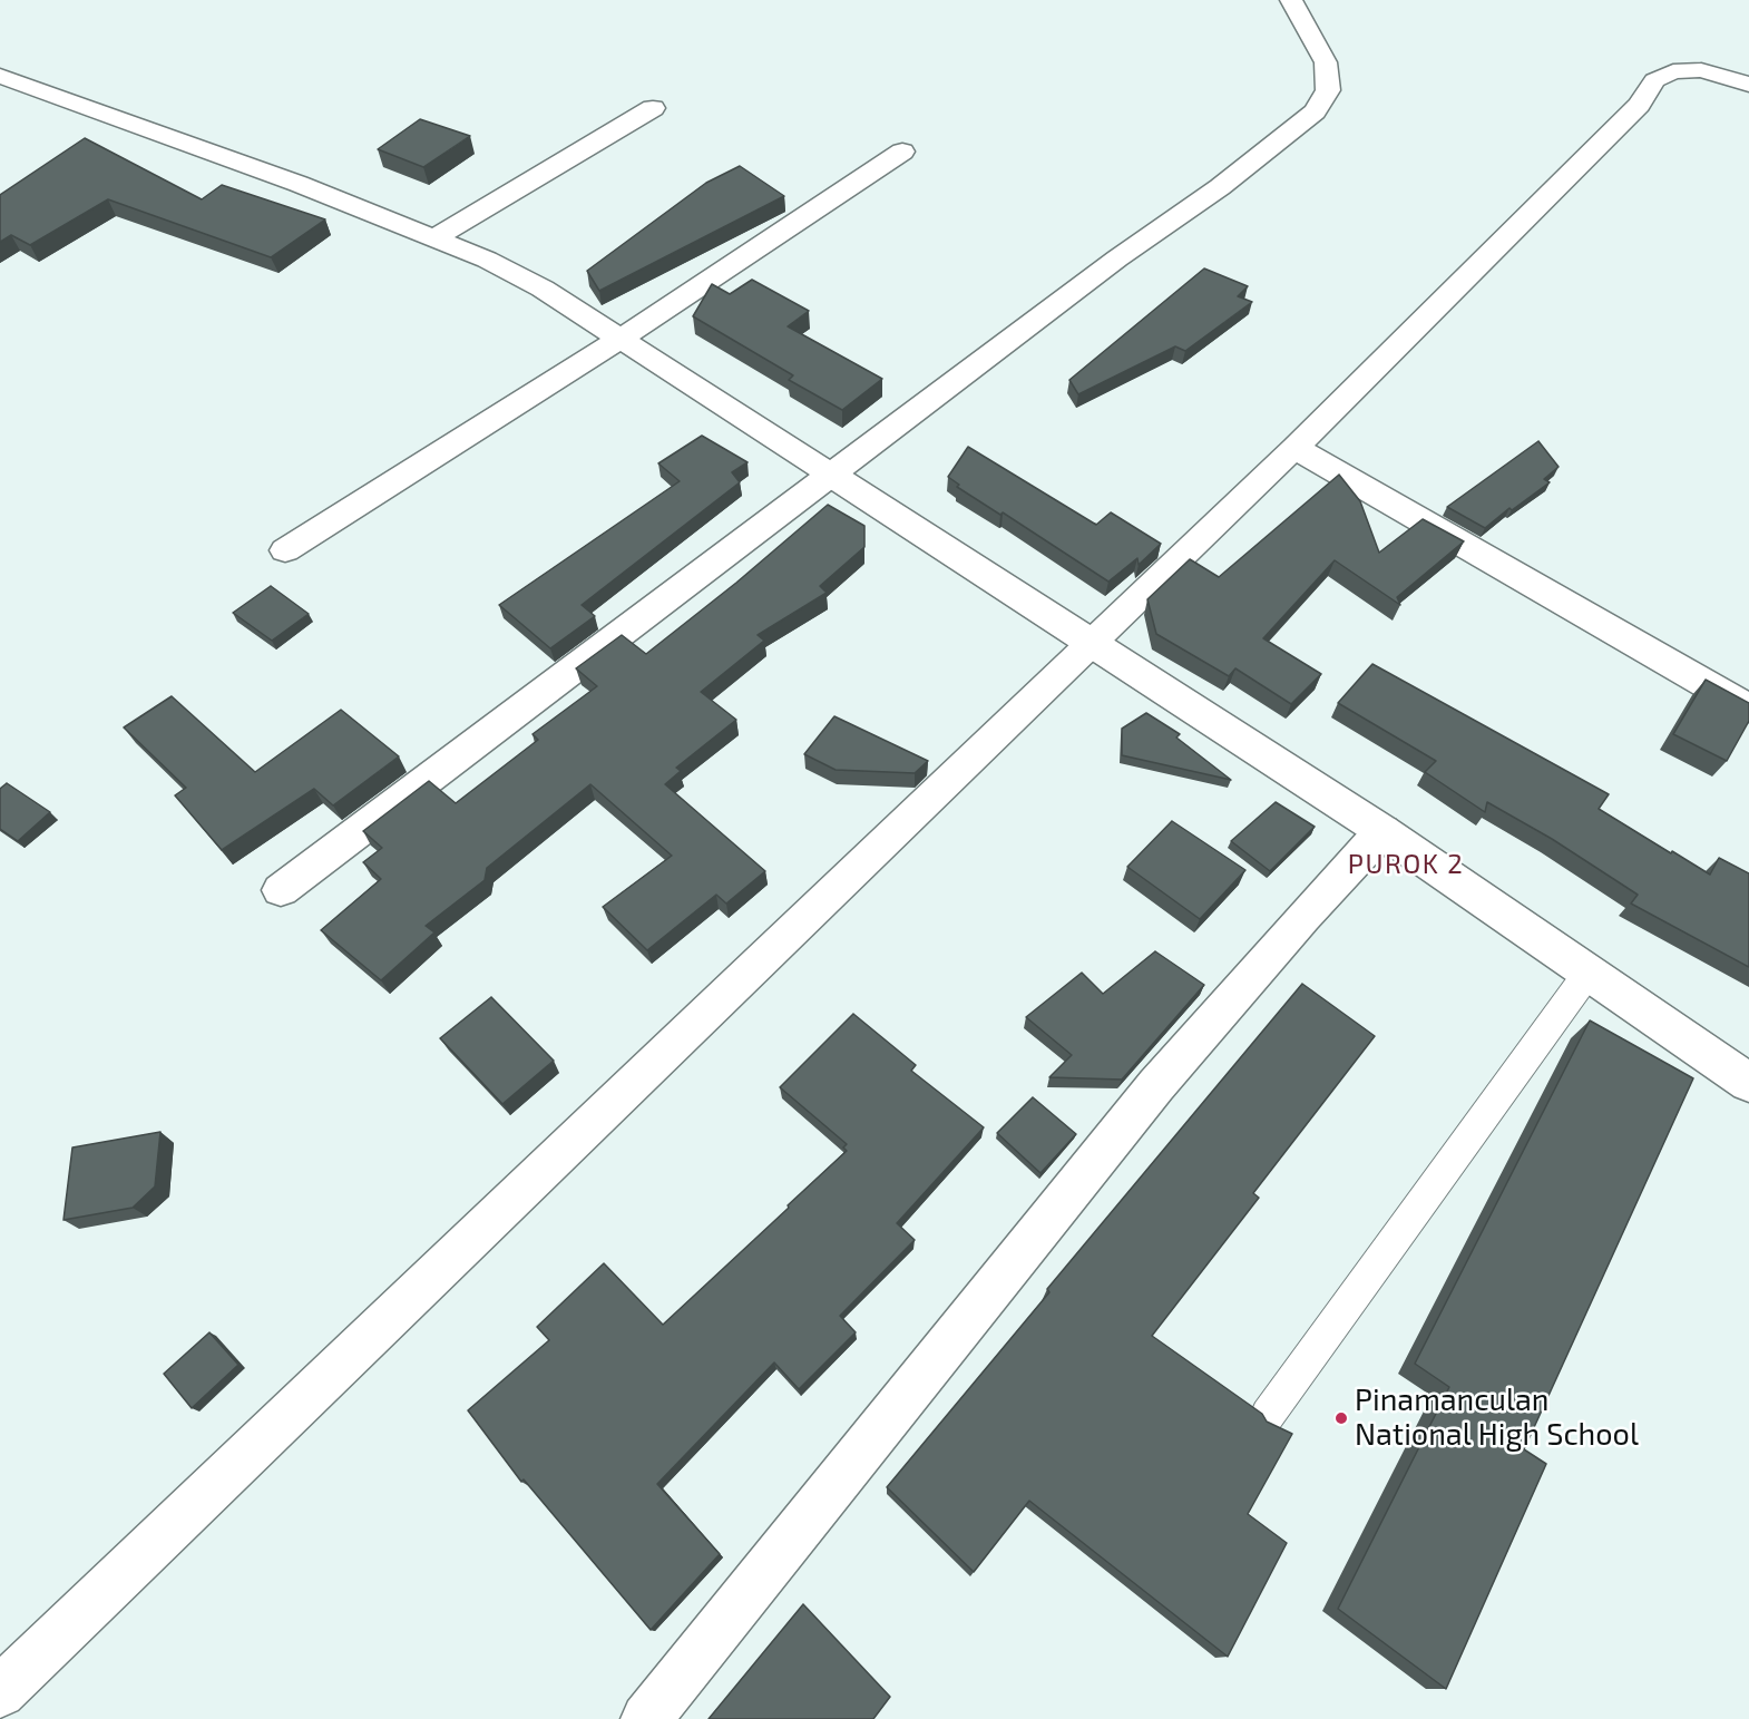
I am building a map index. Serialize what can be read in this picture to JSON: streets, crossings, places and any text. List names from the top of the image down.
{
  "districts": ["PUROK 2"],
  "places": ["Pinamanculan National High School"]
}
